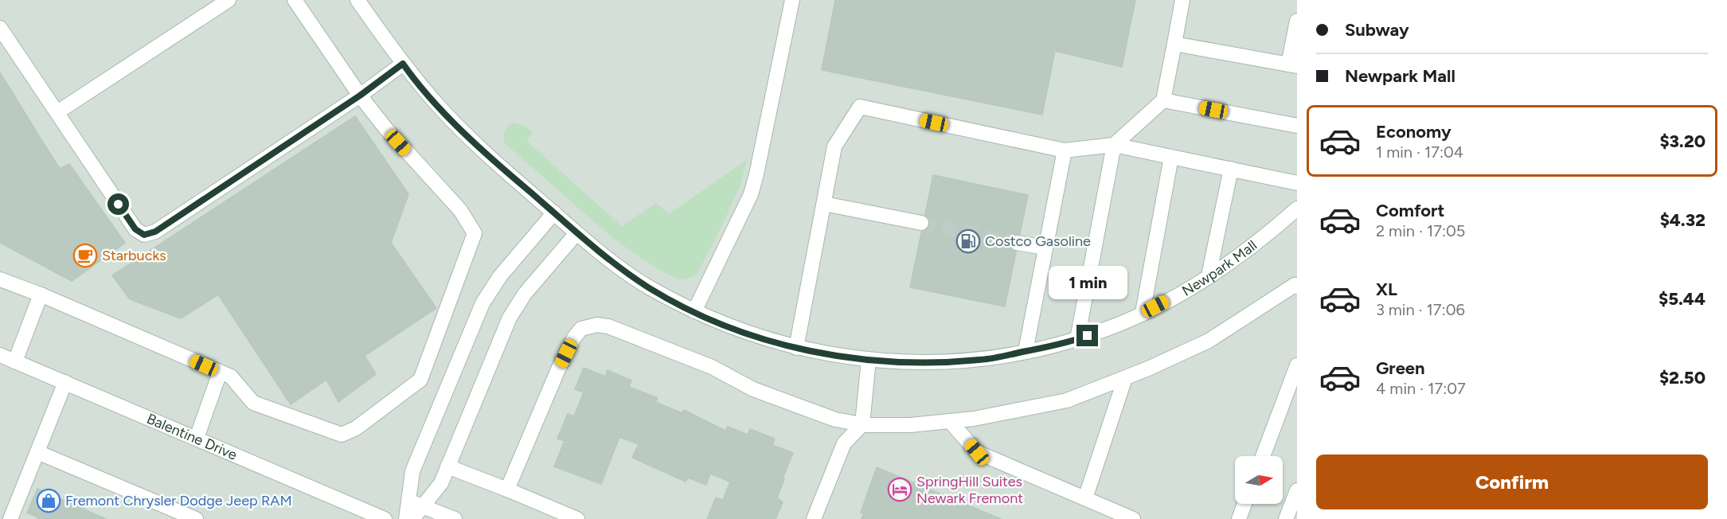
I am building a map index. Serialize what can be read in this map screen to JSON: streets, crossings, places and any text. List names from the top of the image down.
{
  "streets": {
    "street": ["Newpark Mall", "Balentine Drive"]
  },
  "places": {
    "fuel station": ["Costco Gasoline"],
    "cafe": ["Starbucks"],
    "hotel": ["SpringHill Suites Newark Fremont"],
    "shop": ["Fremont Chrysler Dodge Jeep RAM"]
  },
  "north": "right",
  "page": {
    "banner": ["Subway", "Newpark Mall"],
    "list": [
      {
        "name": "Economy",
        "note": "1 min · 17:04",
        "value": "$3.20"
      },
      {
        "name": "Comfort",
        "note": "2 min · 17:05",
        "value": "$4.32"
      },
      {
        "name": "XL",
        "note": "3 min · 17:06",
        "value": "$5.44"
      },
      {
        "name": "Green",
        "note": "4 min · 17:07",
        "value": "$2.50"
      }
    ],
    "bubble": "1 min",
    "buttons": "Confirm"
  }
}
